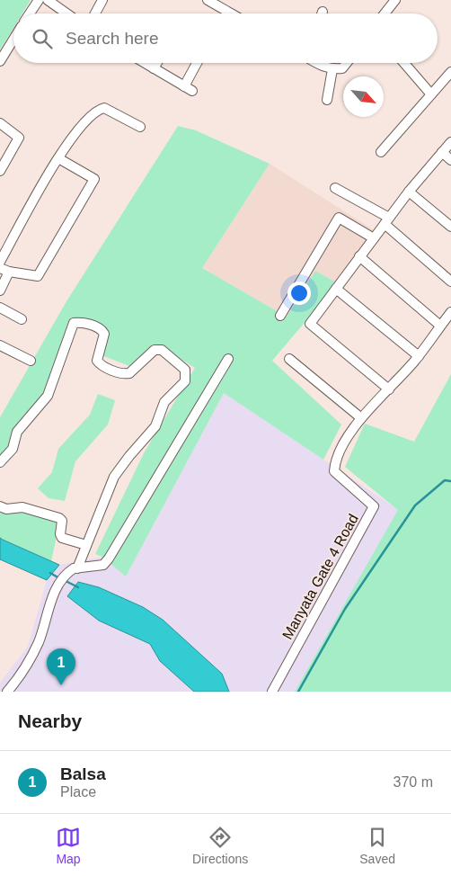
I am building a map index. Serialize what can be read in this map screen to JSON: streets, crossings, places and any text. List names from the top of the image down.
{
  "streets": {
    "street": ["Manyata Gate 4 Road"]
  },
  "north": "bottom right",
  "page": {
    "search": "Search here",
    "pins": "1",
    "heading": "Nearby",
    "list": [
      {
        "mark": "1",
        "name": "Balsa",
        "note": "Place",
        "value": "370 m"
      }
    ],
    "nav": ["Map", "Directions", "Saved"]
  }
}
